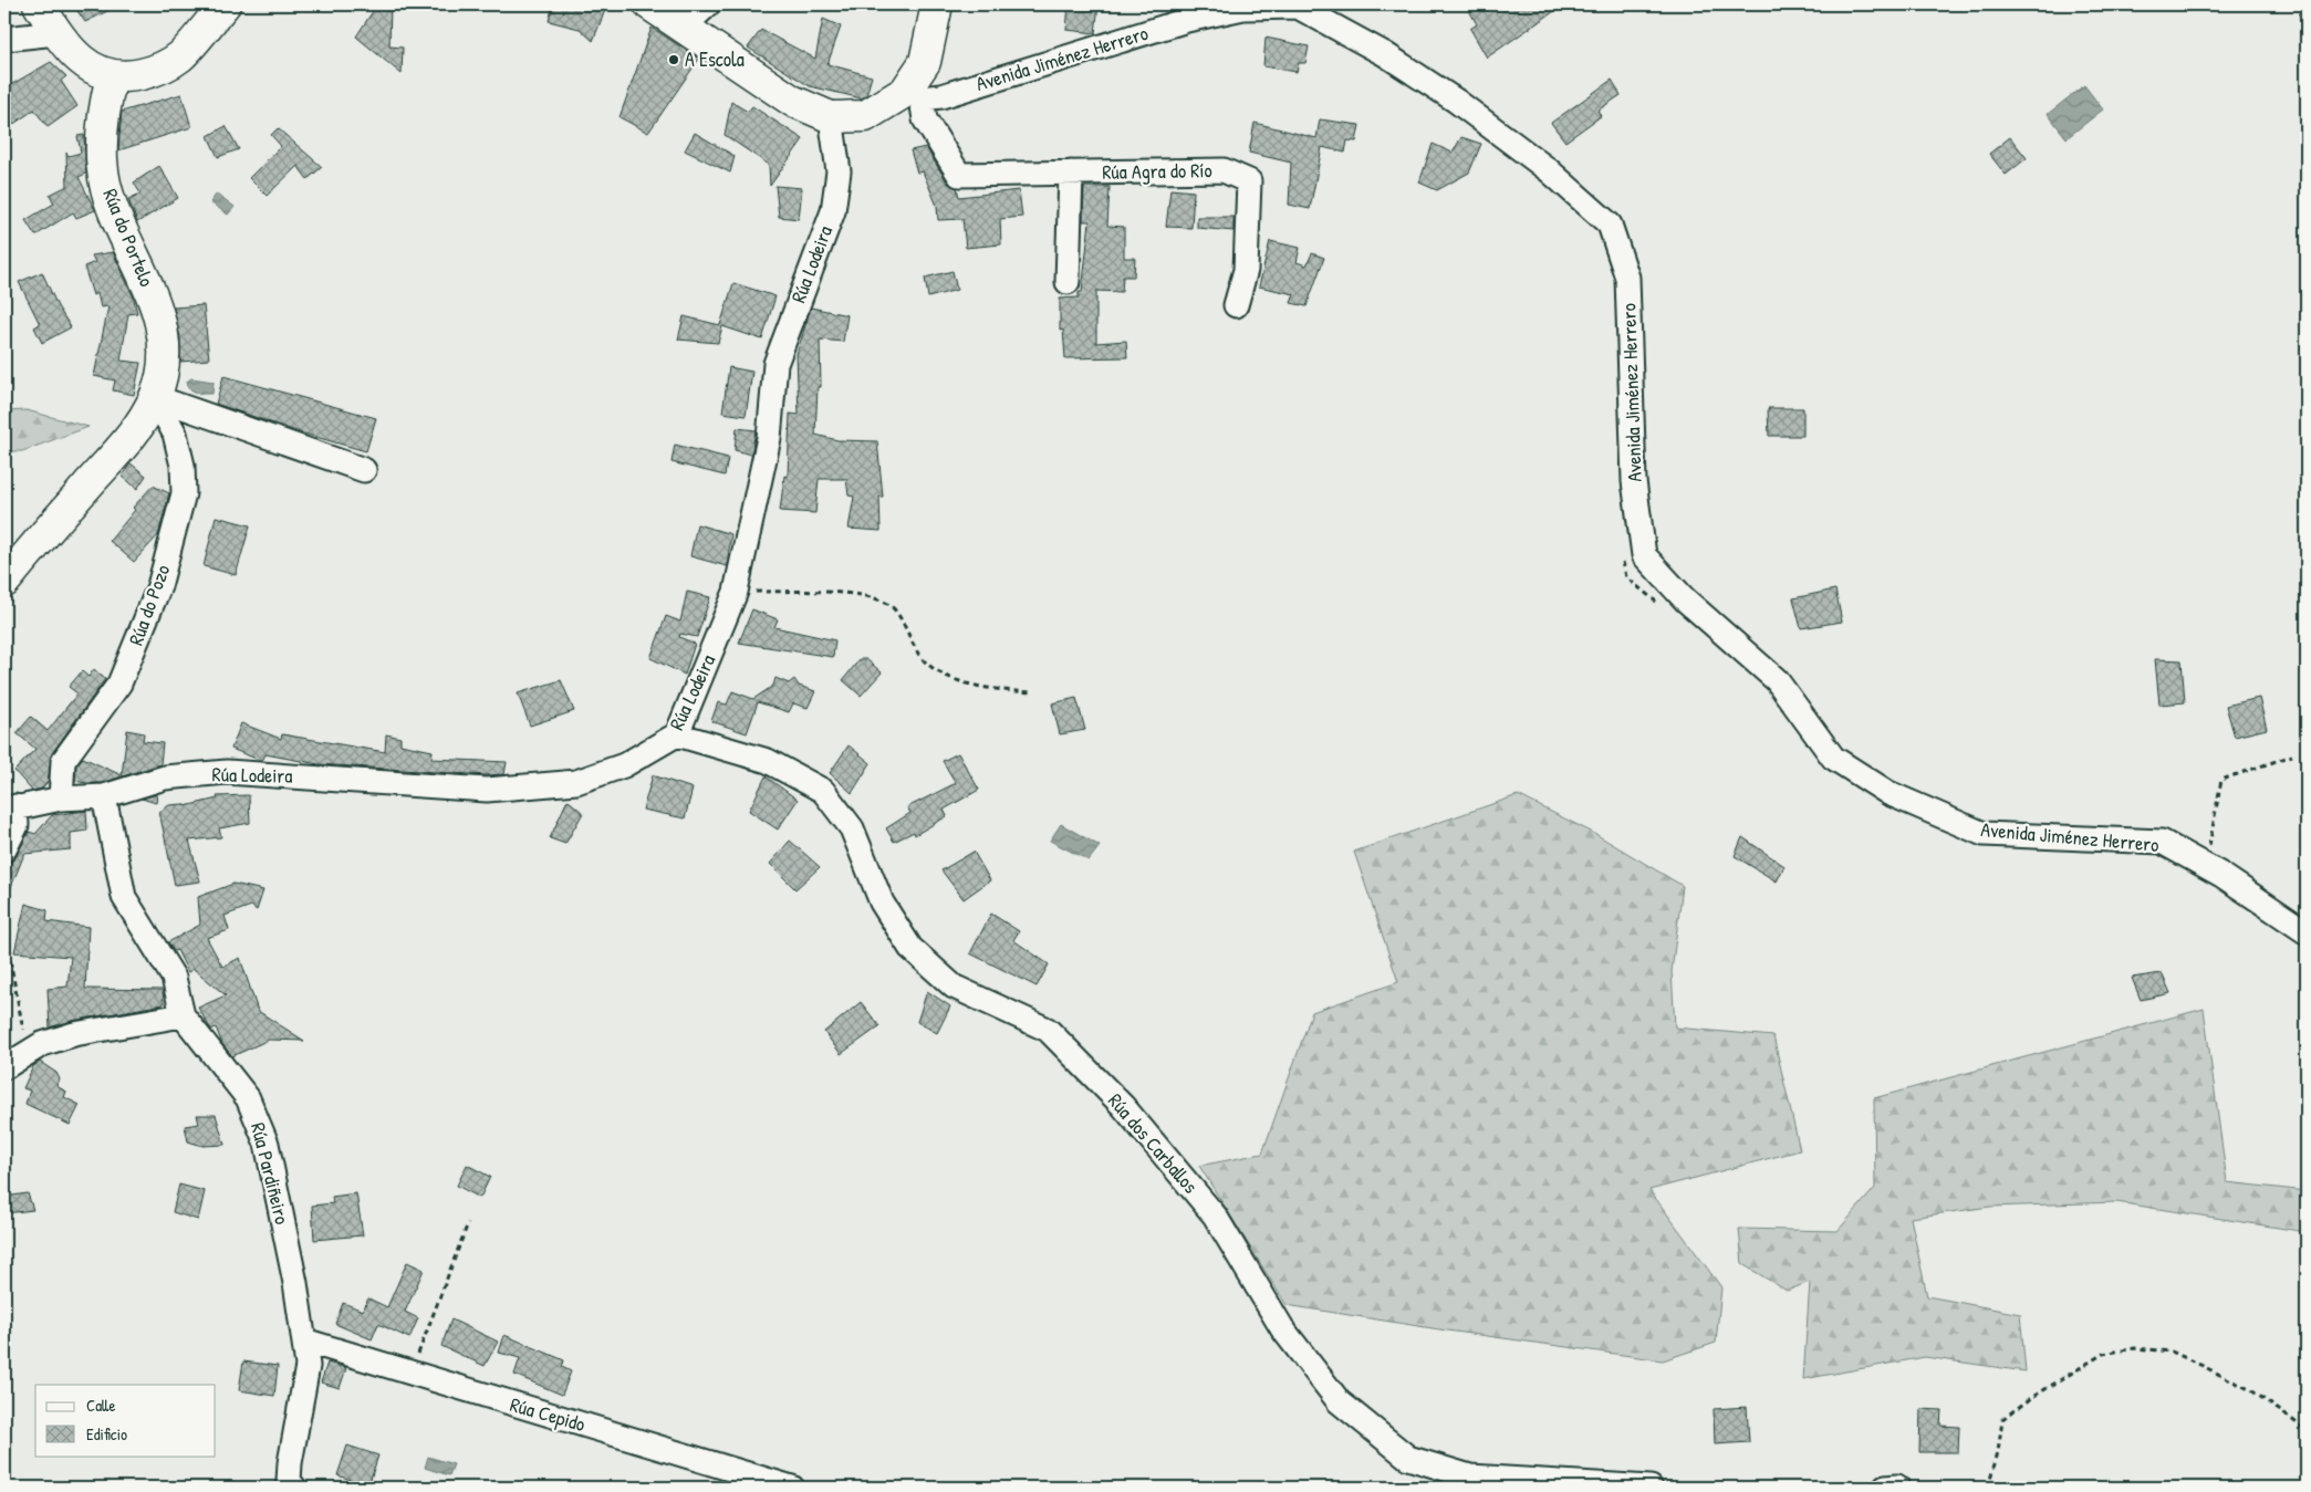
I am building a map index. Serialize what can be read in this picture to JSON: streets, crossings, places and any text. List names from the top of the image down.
{
  "streets": {
    "main road": ["Rúa do Portelo"],
    "street": [
      "Avenida Jiménez Herrero",
      "Rúa Agra do Río",
      "Rúa Lodeira",
      "Rúa do Pozo",
      "Rúa dos Carballos",
      "Rúa Pardiñeiro",
      "Rúa Cepido"
    ]
  },
  "crossings": [
    ["Avenida Jiménez Herrero", "Rúa Agra do Río"],
    ["Rúa do Portelo", "Rúa do Pozo"],
    ["Rúa Lodeira", "Rúa do Pozo"],
    ["Rúa Lodeira", "Rúa dos Carballos"],
    ["Rúa Lodeira", "Rúa Pardiñeiro"],
    ["Rúa Pardiñeiro", "Rúa Cepido"]
  ],
  "places": ["A Escola"],
  "legend": ["Calle", "Edificio"]
}
